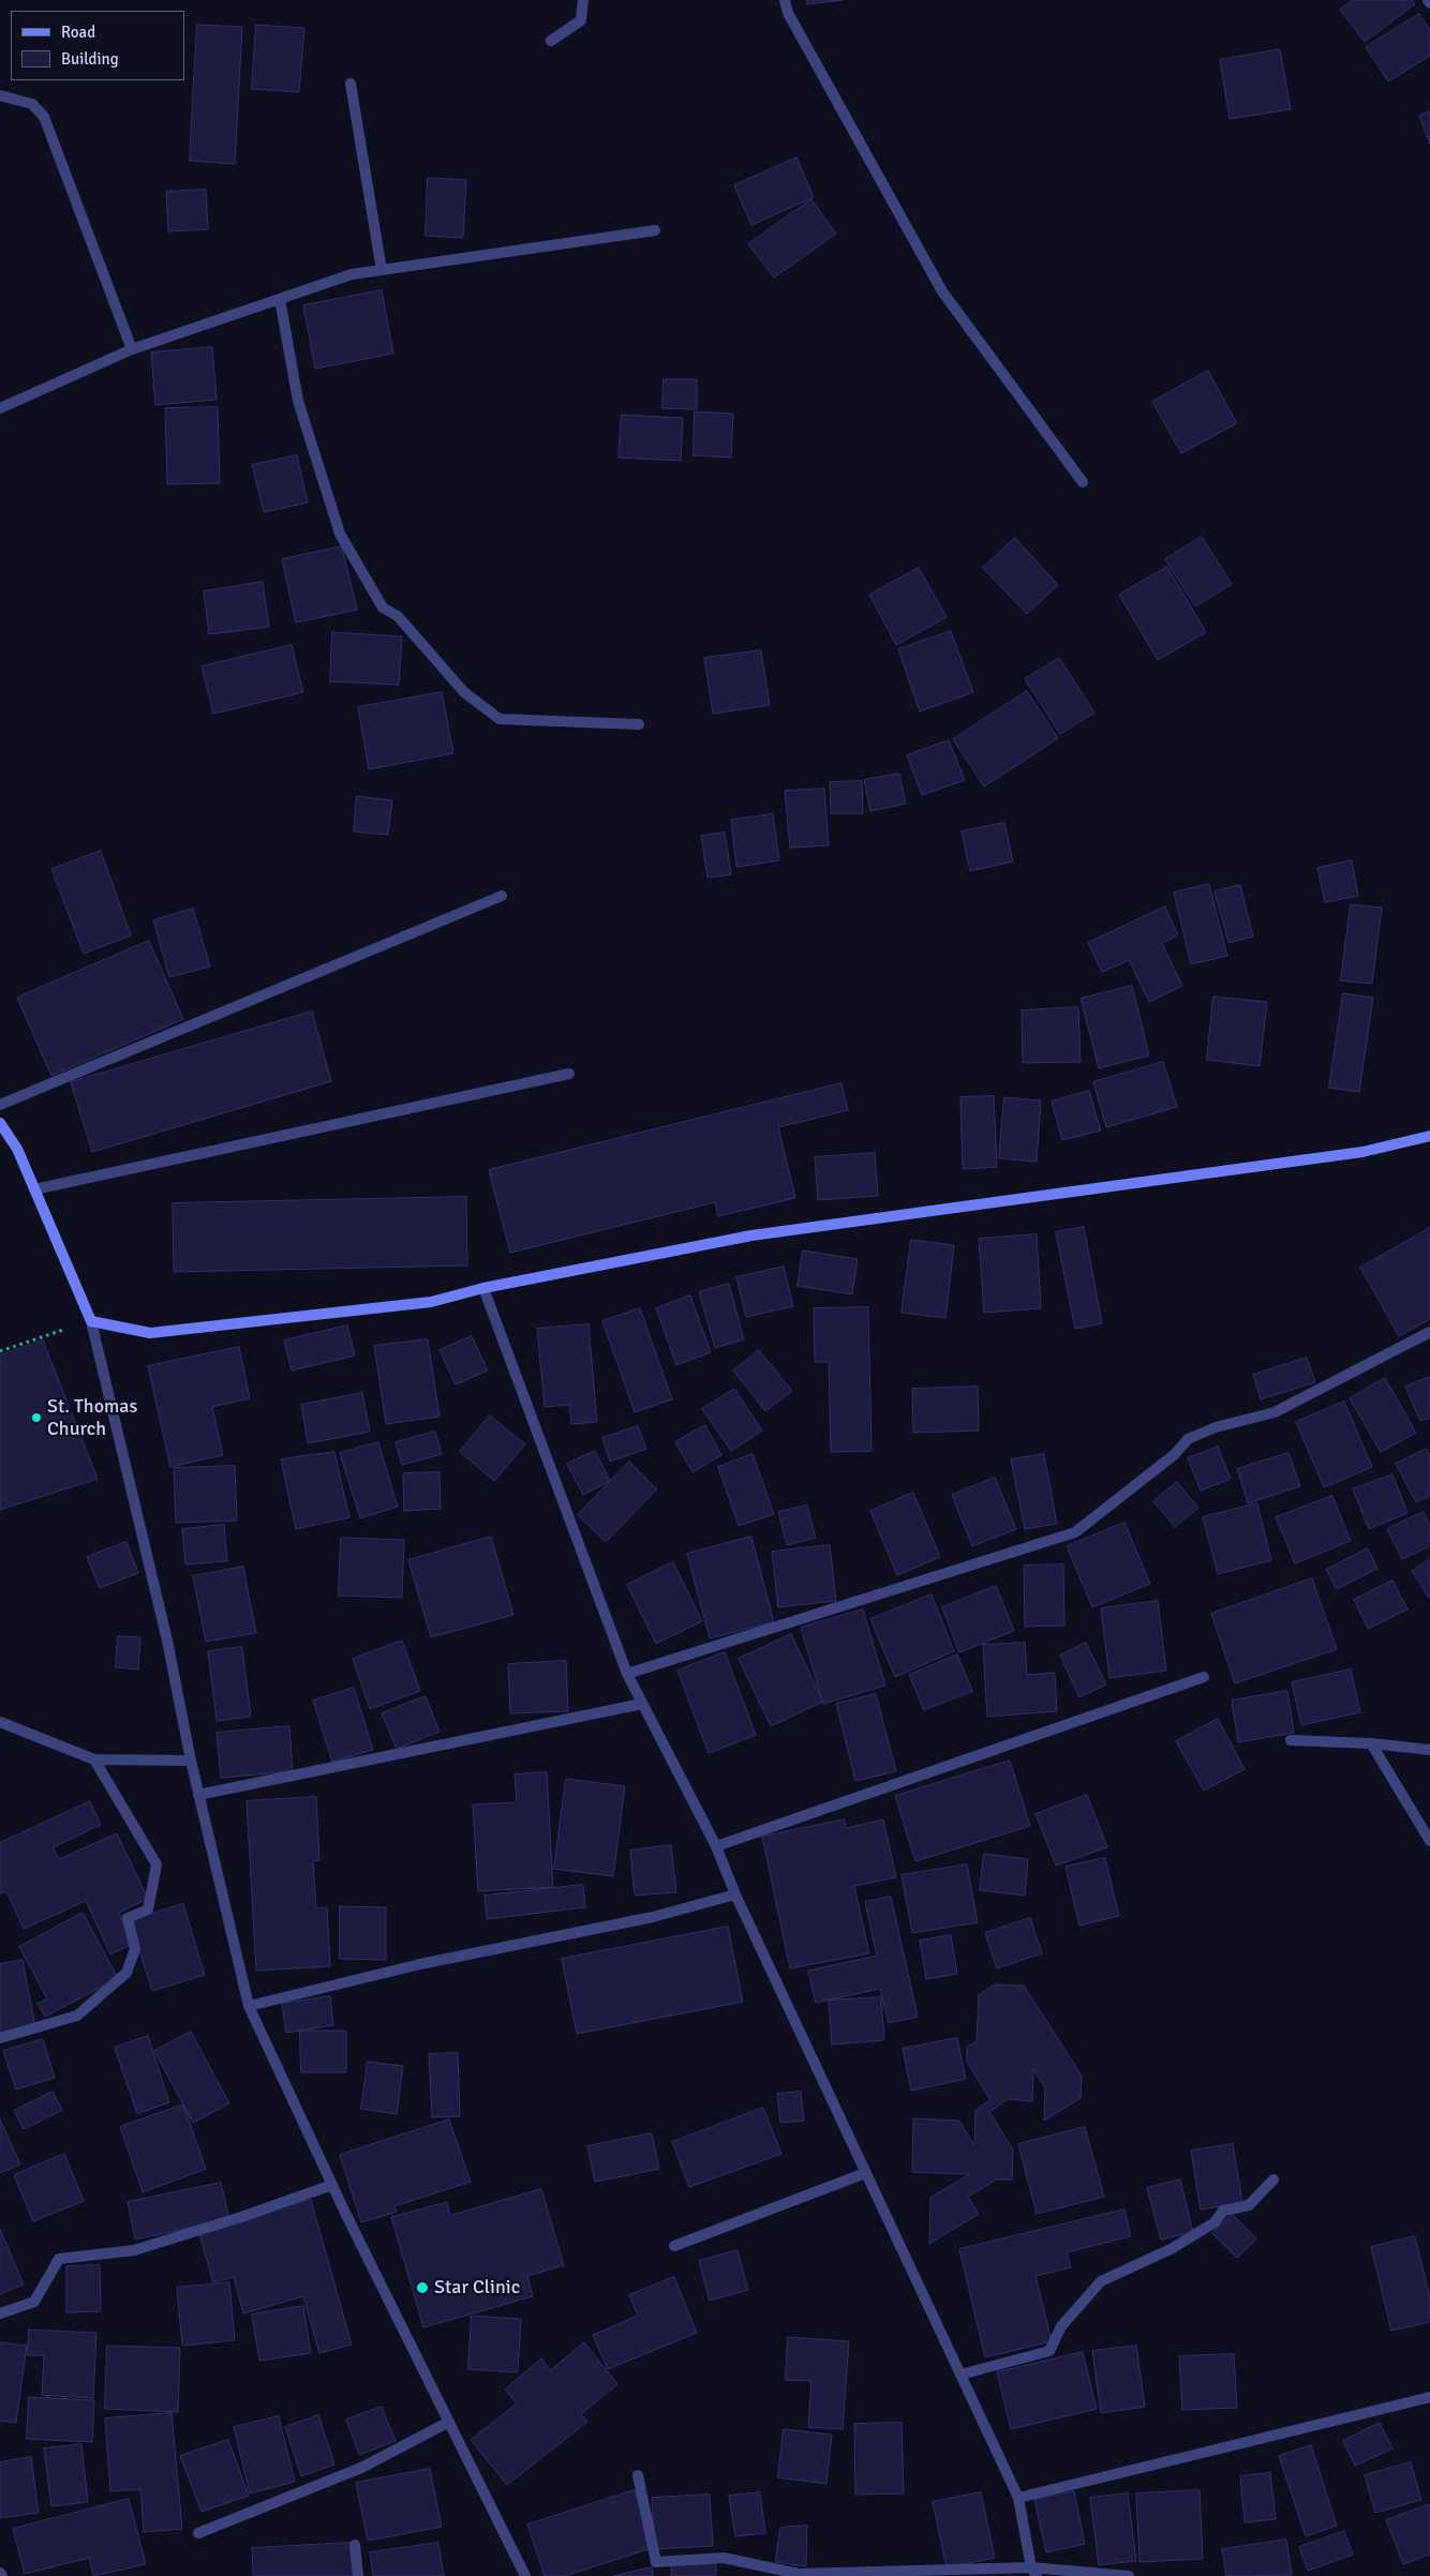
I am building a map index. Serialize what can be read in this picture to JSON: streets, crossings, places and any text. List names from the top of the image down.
{
  "places": ["St. Thomas Church", "Star Clinic"],
  "legend": ["Road", "Building"]
}
